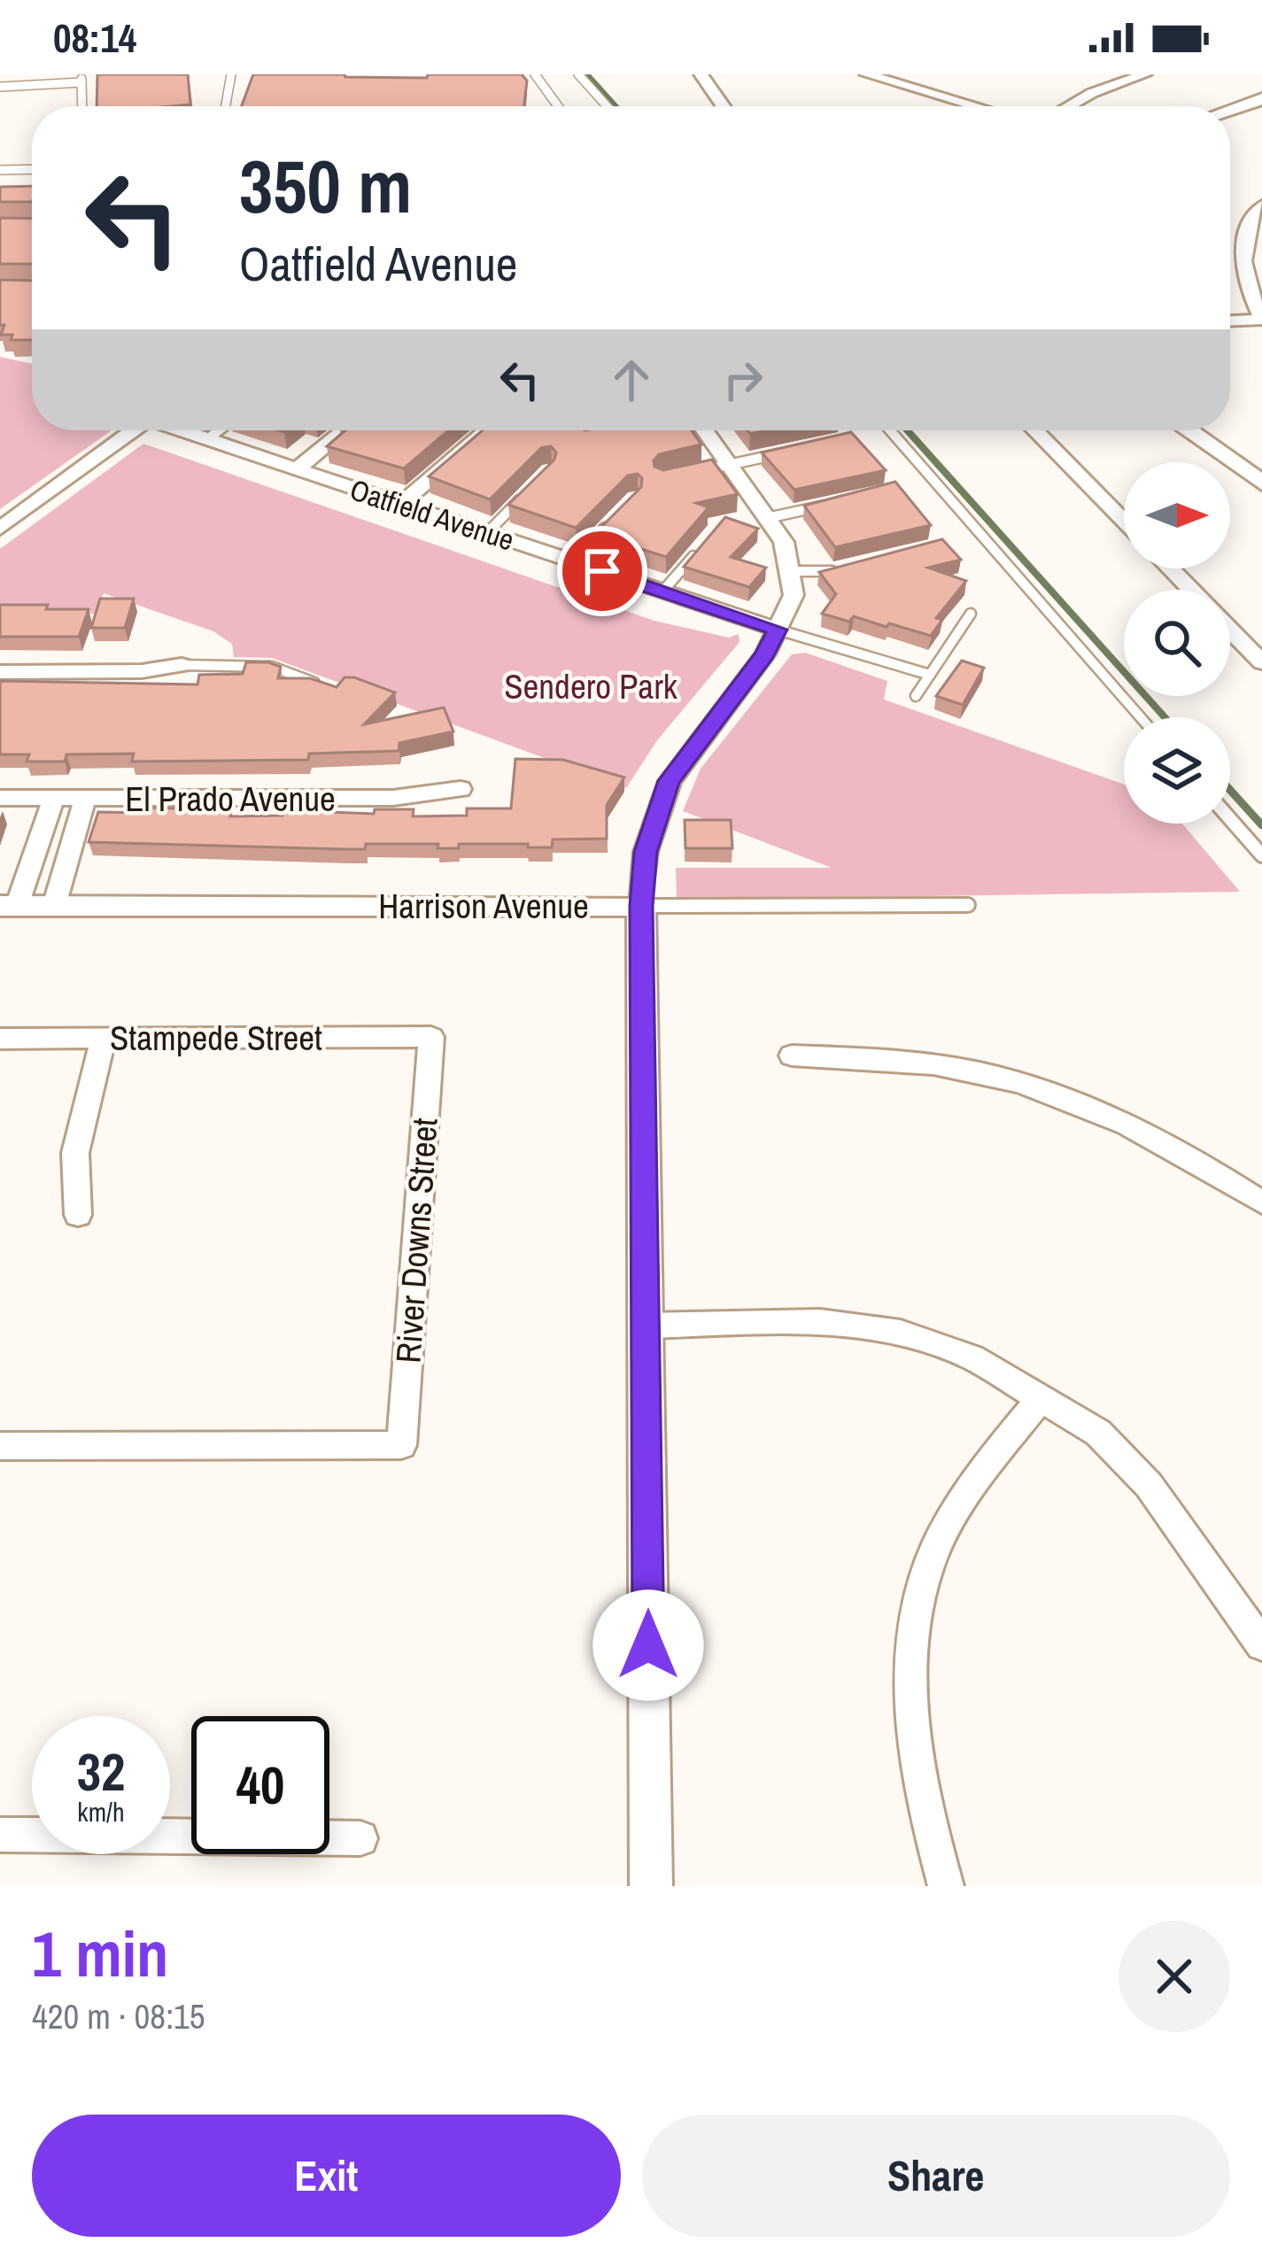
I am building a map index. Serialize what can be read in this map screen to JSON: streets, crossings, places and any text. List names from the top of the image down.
{
  "streets": {
    "street": [
      "Oatfield Avenue",
      "El Prado Avenue",
      "Harrison Avenue",
      "Stampede Street",
      "River Downs Street"
    ]
  },
  "crossings": [
    ["Stampede Street", "River Downs Street"]
  ],
  "parks": ["Sendero Park"],
  "north": "right",
  "page": {
    "status": "08:14",
    "turn": ["350 m", "Oatfield Avenue"],
    "speed": "32 km/h",
    "limit": "40",
    "heading": ["1 min", "420 m · 08:15"],
    "buttons": ["Exit", "Share"]
  }
}
